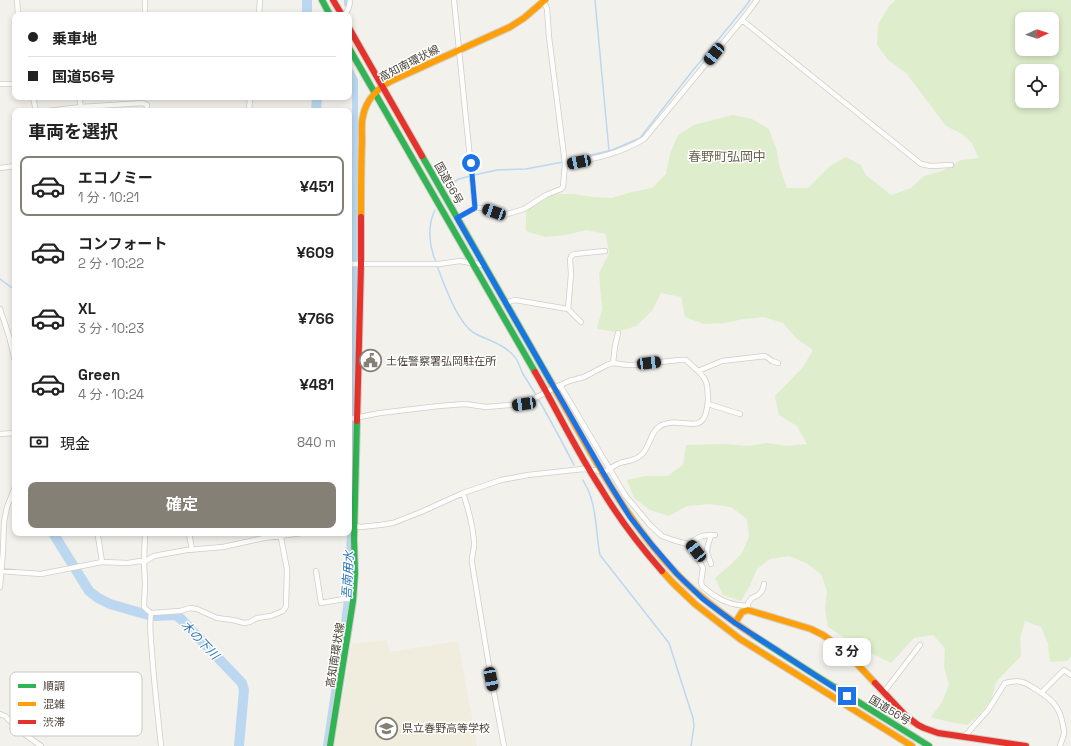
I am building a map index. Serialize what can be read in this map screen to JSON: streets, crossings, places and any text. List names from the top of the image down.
{
  "streets": {
    "main road": ["高知南環状線", "国道56号"]
  },
  "crossings": [
    ["高知南環状線", "国道56号"]
  ],
  "districts": ["春野町弘岡中"],
  "water": ["吾南用水", "木の下川"],
  "places": {
    "public building": ["土佐警察署弘岡駐在所"],
    "school or university": ["県立春野高等学校"]
  },
  "legend": ["順調", "混雑", "渋滞"],
  "north": "right",
  "page": {
    "banner": ["乗車地", "国道56号"],
    "heading": "車両を選択",
    "list": [
      {
        "name": "エコノミー",
        "note": "1 分 · 10:21",
        "value": "¥451"
      },
      {
        "name": "コンフォート",
        "note": "2 分 · 10:22",
        "value": "¥609"
      },
      {
        "name": "XL",
        "note": "3 分 · 10:23",
        "value": "¥766"
      },
      {
        "name": "Green",
        "note": "4 分 · 10:24",
        "value": "¥481"
      }
    ],
    "pay": ["現金", "840 m"],
    "buttons": "確定",
    "bubble": "3 分"
  }
}
